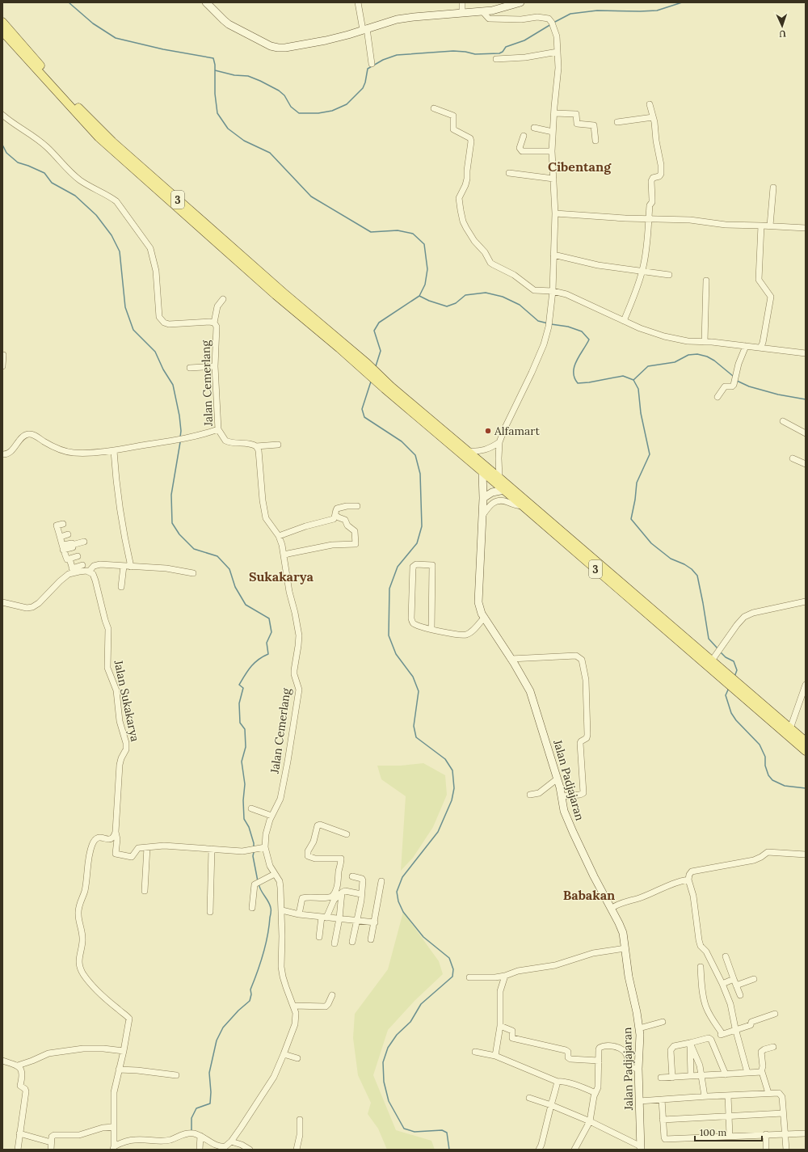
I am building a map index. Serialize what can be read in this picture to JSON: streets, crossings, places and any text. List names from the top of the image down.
{
  "streets": {
    "main road": ["3"],
    "street": ["Jalan Cemerlang", "Jalan Sukakarya", "Jalan Padjajaran"]
  },
  "crossings": [
    ["3", "Jalan Padjajaran"]
  ],
  "districts": ["Cibentang", "Sukakarya", "Babakan"],
  "places": ["Alfamart"],
  "scale_bar": "100 m",
  "north": "bottom"
}
